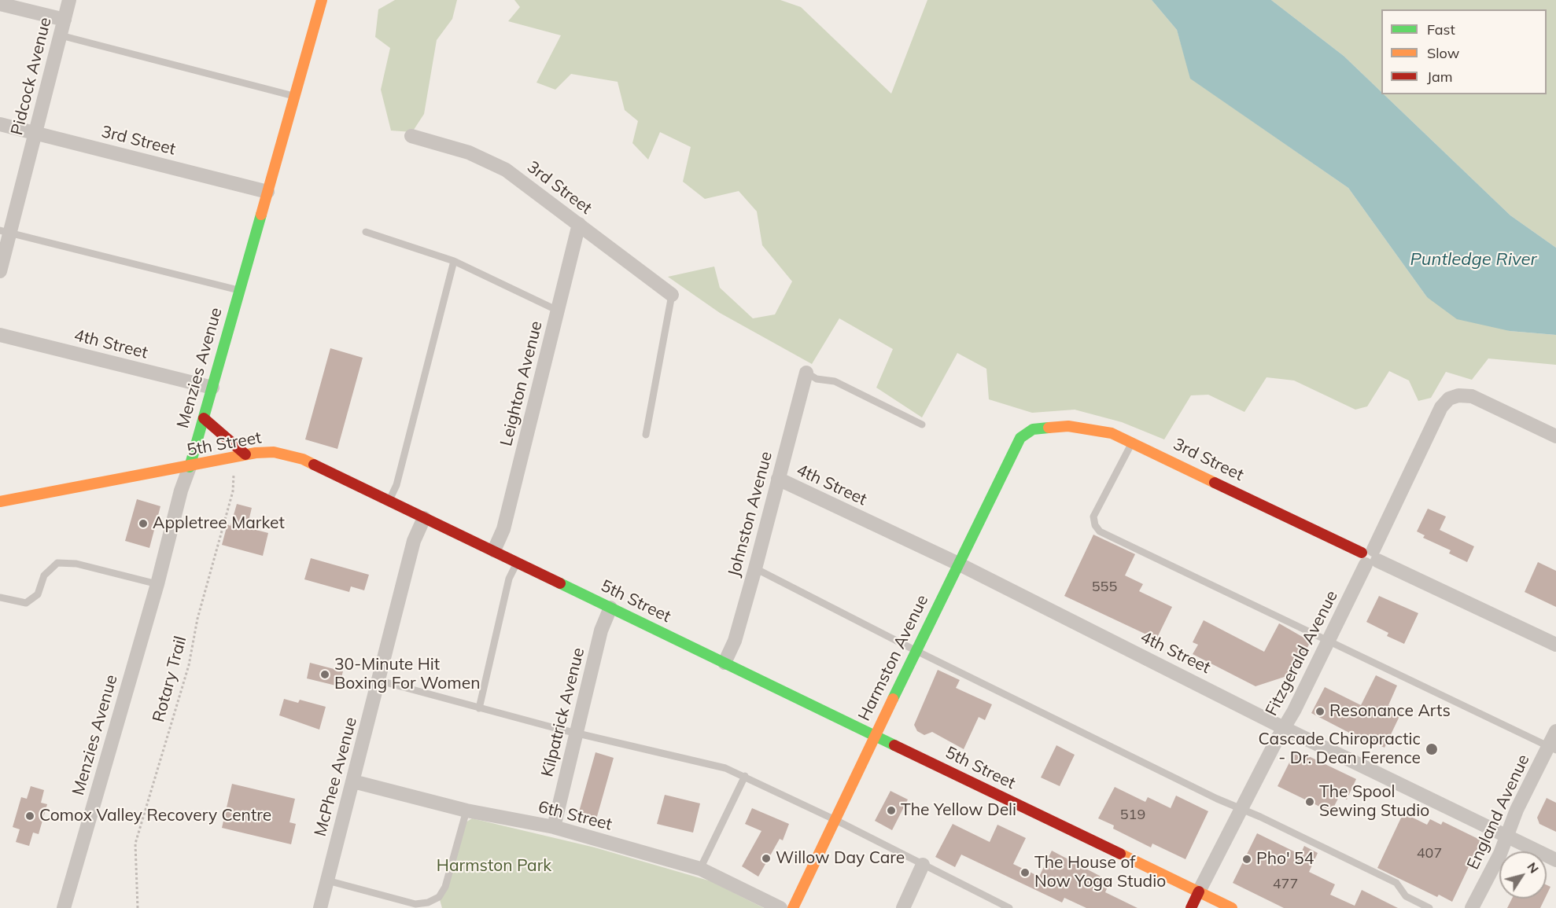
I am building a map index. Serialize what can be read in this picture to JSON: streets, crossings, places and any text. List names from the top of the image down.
{
  "streets": {
    "street": [
      "Pidcock Avenue",
      "3rd Street",
      "4th Street",
      "Menzies Avenue",
      "Leighton Avenue",
      "5th Street",
      "Johnston Avenue",
      "Fitzgerald Avenue",
      "Harmston Avenue",
      "Kilpatrick Avenue",
      "McPhee Avenue",
      "England Avenue",
      "6th Street"
    ],
    "path": ["Rotary Trail"]
  },
  "crossings": [
    ["Pidcock Avenue", "3rd Street"],
    ["3rd Street", "Menzies Avenue"],
    ["3rd Street", "Leighton Avenue"],
    ["3rd Street", "Fitzgerald Avenue"],
    ["3rd Street", "Harmston Avenue"],
    ["4th Street", "Menzies Avenue"],
    ["4th Street", "Johnston Avenue"],
    ["4th Street", "Fitzgerald Avenue"],
    ["4th Street", "Harmston Avenue"],
    ["4th Street", "England Avenue"],
    ["Menzies Avenue", "5th Street"],
    ["Leighton Avenue", "5th Street"],
    ["5th Street", "Johnston Avenue"],
    ["5th Street", "Fitzgerald Avenue"],
    ["5th Street", "Harmston Avenue"],
    ["5th Street", "Rotary Trail"],
    ["5th Street", "Kilpatrick Avenue"],
    ["5th Street", "McPhee Avenue"],
    ["Kilpatrick Avenue", "6th Street"],
    ["McPhee Avenue", "6th Street"]
  ],
  "water": ["Puntledge River"],
  "parks": ["Harmston Park"],
  "places": [
    "Appletree Market",
    "30-Minute Hit Boxing For Women",
    "Resonance Arts",
    "Cascade Chiropractic - Dr. Dean Ference",
    "The Spool Sewing Studio",
    "The Yellow Deli",
    "Comox Valley Recovery Centre",
    "Willow Day Care",
    "Pho' 54",
    "The House of Now Yoga Studio"
  ],
  "house_numbers": [
    "555",
    "519",
    "407",
    "477"
  ],
  "legend": ["Fast", "Slow", "Jam"],
  "north": "top right"
}
